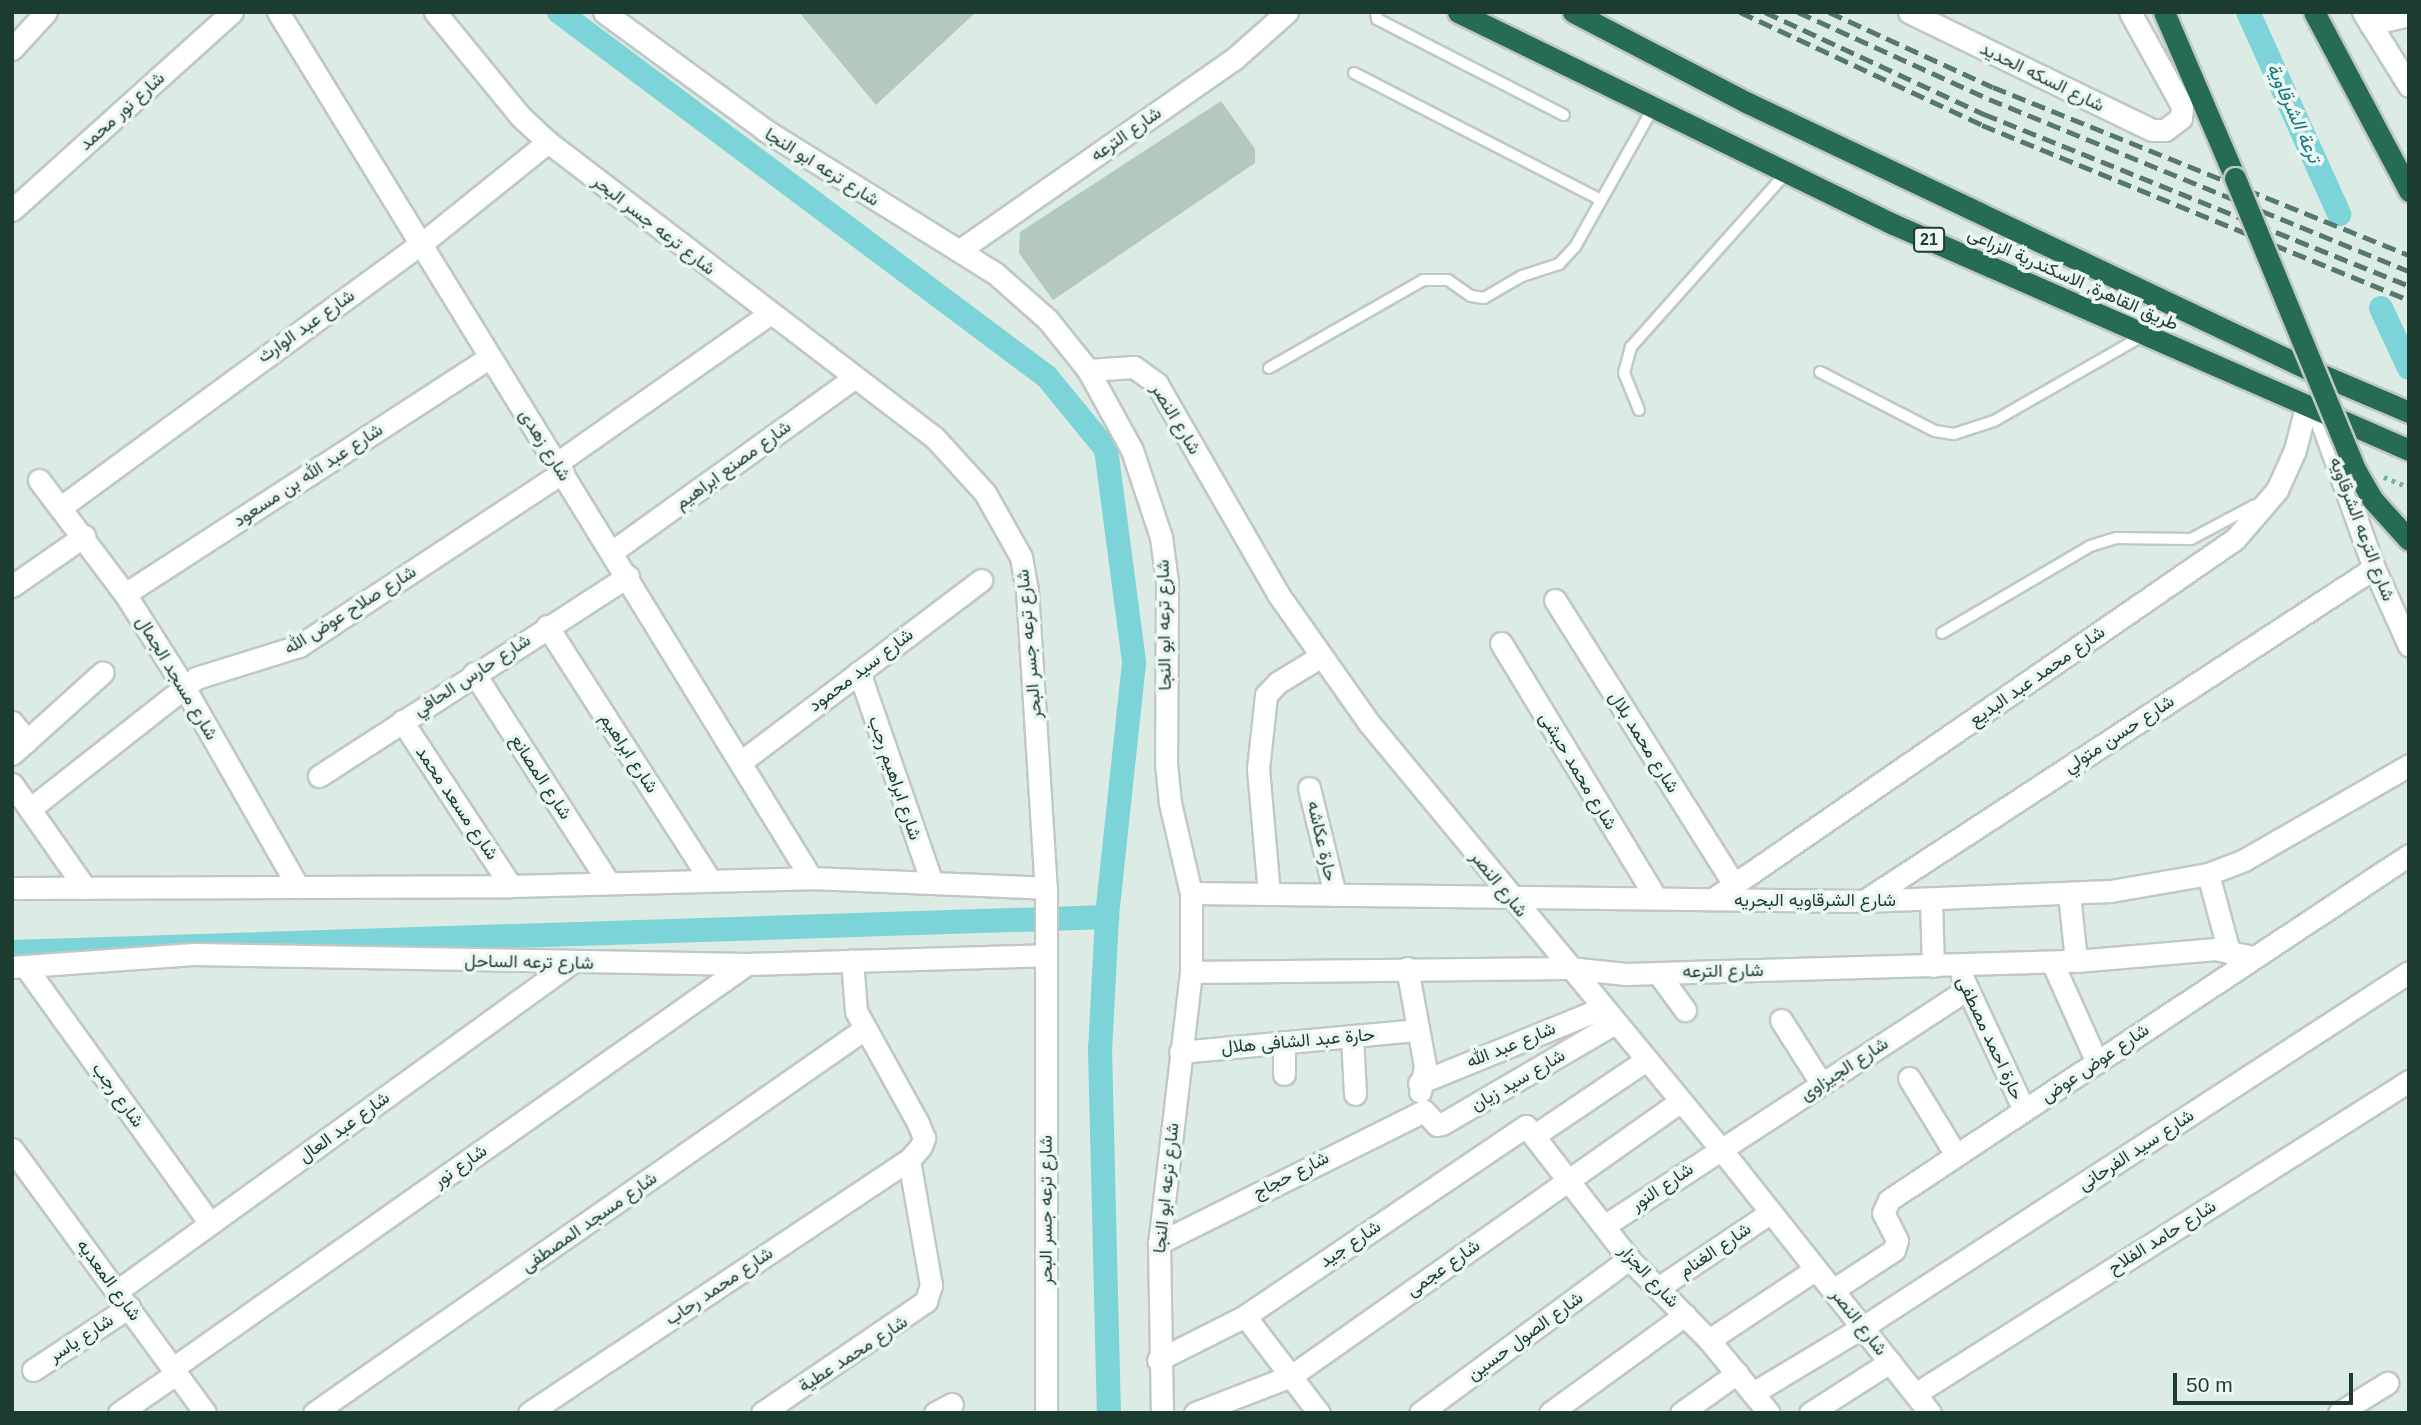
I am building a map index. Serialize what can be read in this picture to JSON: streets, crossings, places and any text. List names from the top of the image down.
{
  "streets": {
    "highway": ["21", "طريق القاهرة, الاسكندرية الزراعى"],
    "street": [
      "شارع السكه الحديد",
      "شارع نور محمد",
      "شارع الترعه",
      "شارع ترعه ابو النجا",
      "شارع ترعه جسر البحر",
      "شارع عبد الوارث",
      "شارع النصر",
      "شارع زهدى",
      "شارع مصنع ابراهيم",
      "شارع عبد الله بن مسعود",
      "شارع الترعه الشرقاويه",
      "شارع صلاح عوض الله",
      "شارع سيد محمود",
      "شارع حارس الحافي",
      "شارع محمد عبد البديع",
      "شارع مسجد الجمال",
      "شارع حسن متولي",
      "شارع محمد بلال",
      "شارع ابراهيم",
      "شارع محمد حبشى",
      "شارع المصانع",
      "شارع ابراهيم رجب",
      "شارع مسعد محمد",
      "حارة عكاشه",
      "شارع الشرقاويه البحريه",
      "شارع ترعه الساحل",
      "حارة احمد مصطفى",
      "حارة عبد الشافى هلال",
      "شارع عبد الله",
      "شارع عوض عوض",
      "شارع الجيزاوى",
      "شارع سيد زيان",
      "شارع رجب",
      "شارع عبد العال",
      "شارع سيد الفرحانى",
      "شارع نور",
      "شارع حجاج",
      "شارع النور",
      "شارع مسجد المصطفى",
      "شارع حامد الفلاح",
      "شارع جيد",
      "شارع الغنام",
      "شارع عجمى",
      "شارع الجزار",
      "شارع المعديه",
      "شارع محمد رحاب",
      "شارع الصول حسين",
      "شارع ياسر",
      "شارع محمد عطية"
    ]
  },
  "crossings": [
    ["شارع الترعه", "شارع ترعه ابو النجا"],
    ["شارع الترعه", "شارع النصر"],
    ["شارع الترعه", "حارة احمد مصطفى"],
    ["شارع الترعه", "شارع عوض عوض"],
    ["شارع ترعه ابو النجا", "شارع النصر"],
    ["شارع ترعه ابو النجا", "شارع الشرقاويه البحريه"],
    ["شارع ترعه ابو النجا", "حارة عبد الشافى هلال"],
    ["شارع ترعه ابو النجا", "شارع حجاج"],
    ["شارع ترعه ابو النجا", "شارع جيد"],
    ["شارع ترعه جسر البحر", "شارع عبد الوارث"],
    ["شارع ترعه جسر البحر", "شارع مصنع ابراهيم"],
    ["شارع ترعه جسر البحر", "شارع صلاح عوض الله"],
    ["شارع ترعه جسر البحر", "شارع ترعه الساحل"],
    ["طريق القاهرة, الاسكندرية الزراعى", "شارع الترعه الشرقاويه"],
    ["طريق القاهرة, الاسكندرية الزراعى", "شارع محمد عبد البديع"],
    ["شارع عبد الوارث", "شارع زهدى"],
    ["شارع عبد الوارث", "شارع مسجد الجمال"],
    ["شارع النصر", "شارع الشرقاويه البحريه"],
    ["شارع النصر", "شارع عبد الله"],
    ["شارع النصر", "شارع عوض عوض"],
    ["شارع النصر", "شارع الجيزاوى"],
    ["شارع النصر", "شارع سيد زيان"],
    ["شارع النصر", "شارع سيد الفرحانى"],
    ["شارع النصر", "شارع النور"],
    ["شارع النصر", "شارع حامد الفلاح"],
    ["شارع النصر", "شارع الغنام"],
    ["شارع النصر", "شارع عجمى"],
    ["شارع زهدى", "شارع مصنع ابراهيم"],
    ["شارع زهدى", "شارع عبد الله بن مسعود"],
    ["شارع زهدى", "شارع صلاح عوض الله"],
    ["شارع زهدى", "شارع سيد محمود"],
    ["شارع زهدى", "شارع حارس الحافي"],
    ["شارع عبد الله بن مسعود", "شارع مسجد الجمال"],
    ["شارع الترعه الشرقاويه", "شارع محمد عبد البديع"],
    ["شارع الترعه الشرقاويه", "شارع حسن متولي"],
    ["شارع صلاح عوض الله", "شارع مسجد الجمال"],
    ["شارع سيد محمود", "شارع ابراهيم رجب"],
    ["شارع حارس الحافي", "شارع ابراهيم"],
    ["شارع حارس الحافي", "شارع المصانع"],
    ["شارع حارس الحافي", "شارع مسعد محمد"],
    ["شارع محمد عبد البديع", "شارع محمد بلال"],
    ["شارع محمد عبد البديع", "شارع الشرقاويه البحريه"],
    ["شارع حسن متولي", "شارع الشرقاويه البحريه"],
    ["شارع محمد حبشى", "شارع الشرقاويه البحريه"],
    ["حارة عكاشه", "شارع الشرقاويه البحريه"],
    ["شارع ترعه الساحل", "شارع رجب"],
    ["شارع ترعه الساحل", "شارع عبد العال"],
    ["شارع ترعه الساحل", "شارع نور"],
    ["حارة احمد مصطفى", "شارع عوض عوض"],
    ["حارة احمد مصطفى", "شارع الجيزاوى"],
    ["شارع عبد الله", "شارع سيد زيان"],
    ["شارع الجيزاوى", "شارع النور"],
    ["شارع سيد زيان", "شارع حجاج"],
    ["شارع رجب", "شارع عبد العال"],
    ["شارع عبد العال", "شارع المعديه"],
    ["شارع عبد العال", "شارع ياسر"],
    ["شارع سيد الفرحانى", "شارع الجزار"],
    ["شارع نور", "شارع المعديه"],
    ["شارع النور", "شارع الجزار"],
    ["شارع جيد", "شارع الجزار"],
    ["شارع الغنام", "شارع الجزار"],
    ["شارع عجمى", "شارع الجزار"],
    ["شارع الجزار", "شارع الصول حسين"],
    ["شارع المعديه", "شارع ياسر"],
    ["شارع محمد رحاب", "شارع محمد عطية"]
  ],
  "water": ["ترعة الشرقاوية"],
  "scale_bar": "50 m"
}
